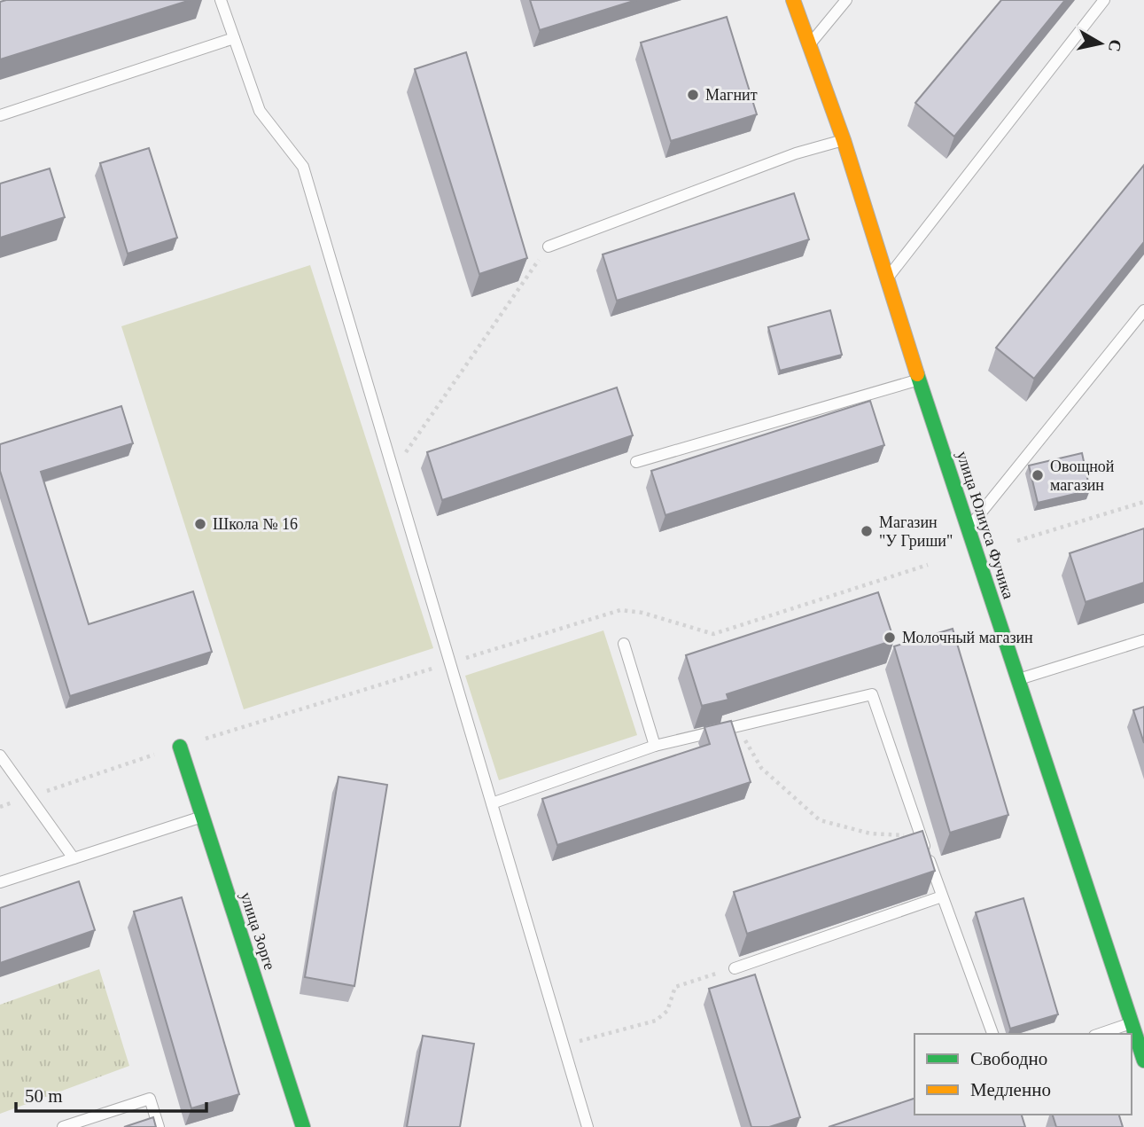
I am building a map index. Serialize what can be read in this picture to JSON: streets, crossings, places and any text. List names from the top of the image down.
{
  "streets": {
    "street": ["улица Юлиуса Фучика", "улица Зорге"]
  },
  "places": [
    "Магнит",
    "Овощной магазин",
    "Школа № 16",
    "Магазин \"У Гриши\"",
    "Молочный магазин"
  ],
  "legend": ["Свободно", "Медленно"],
  "scale_bar": "50 m",
  "north": "right"
}
